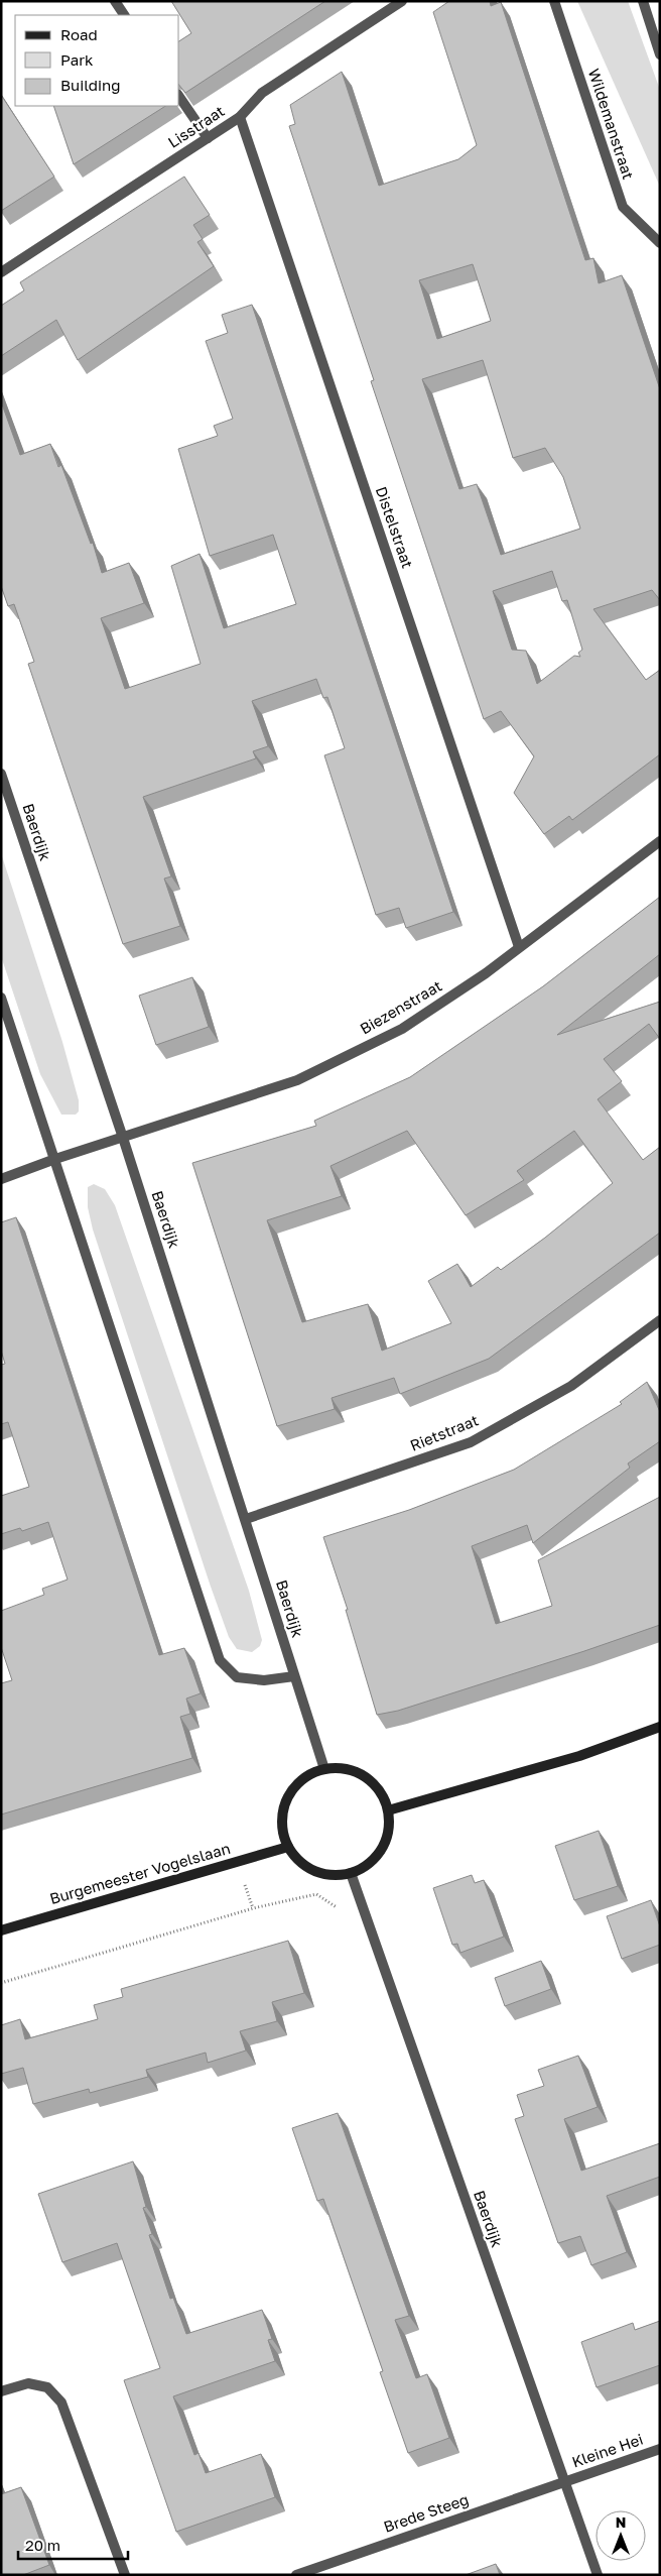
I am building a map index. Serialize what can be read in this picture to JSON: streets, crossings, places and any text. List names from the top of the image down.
{
  "streets": {
    "street": [
      "Wildemanstraat",
      "Lisstraat",
      "Distelstraat",
      "Baerdijk",
      "Biezenstraat",
      "Rietstraat",
      "Burgemeester Vogelslaan",
      "Kleine Hei",
      "Brede Steeg"
    ]
  },
  "crossings": [
    ["Lisstraat", "Distelstraat"],
    ["Distelstraat", "Biezenstraat"],
    ["Baerdijk", "Biezenstraat"],
    ["Baerdijk", "Rietstraat"],
    ["Baerdijk", "Burgemeester Vogelslaan"],
    ["Baerdijk", "Kleine Hei"],
    ["Baerdijk", "Brede Steeg"],
    ["Kleine Hei", "Brede Steeg"]
  ],
  "legend": ["Road", "Park", "Building"],
  "scale_bar": "20 m",
  "north": "top"
}
